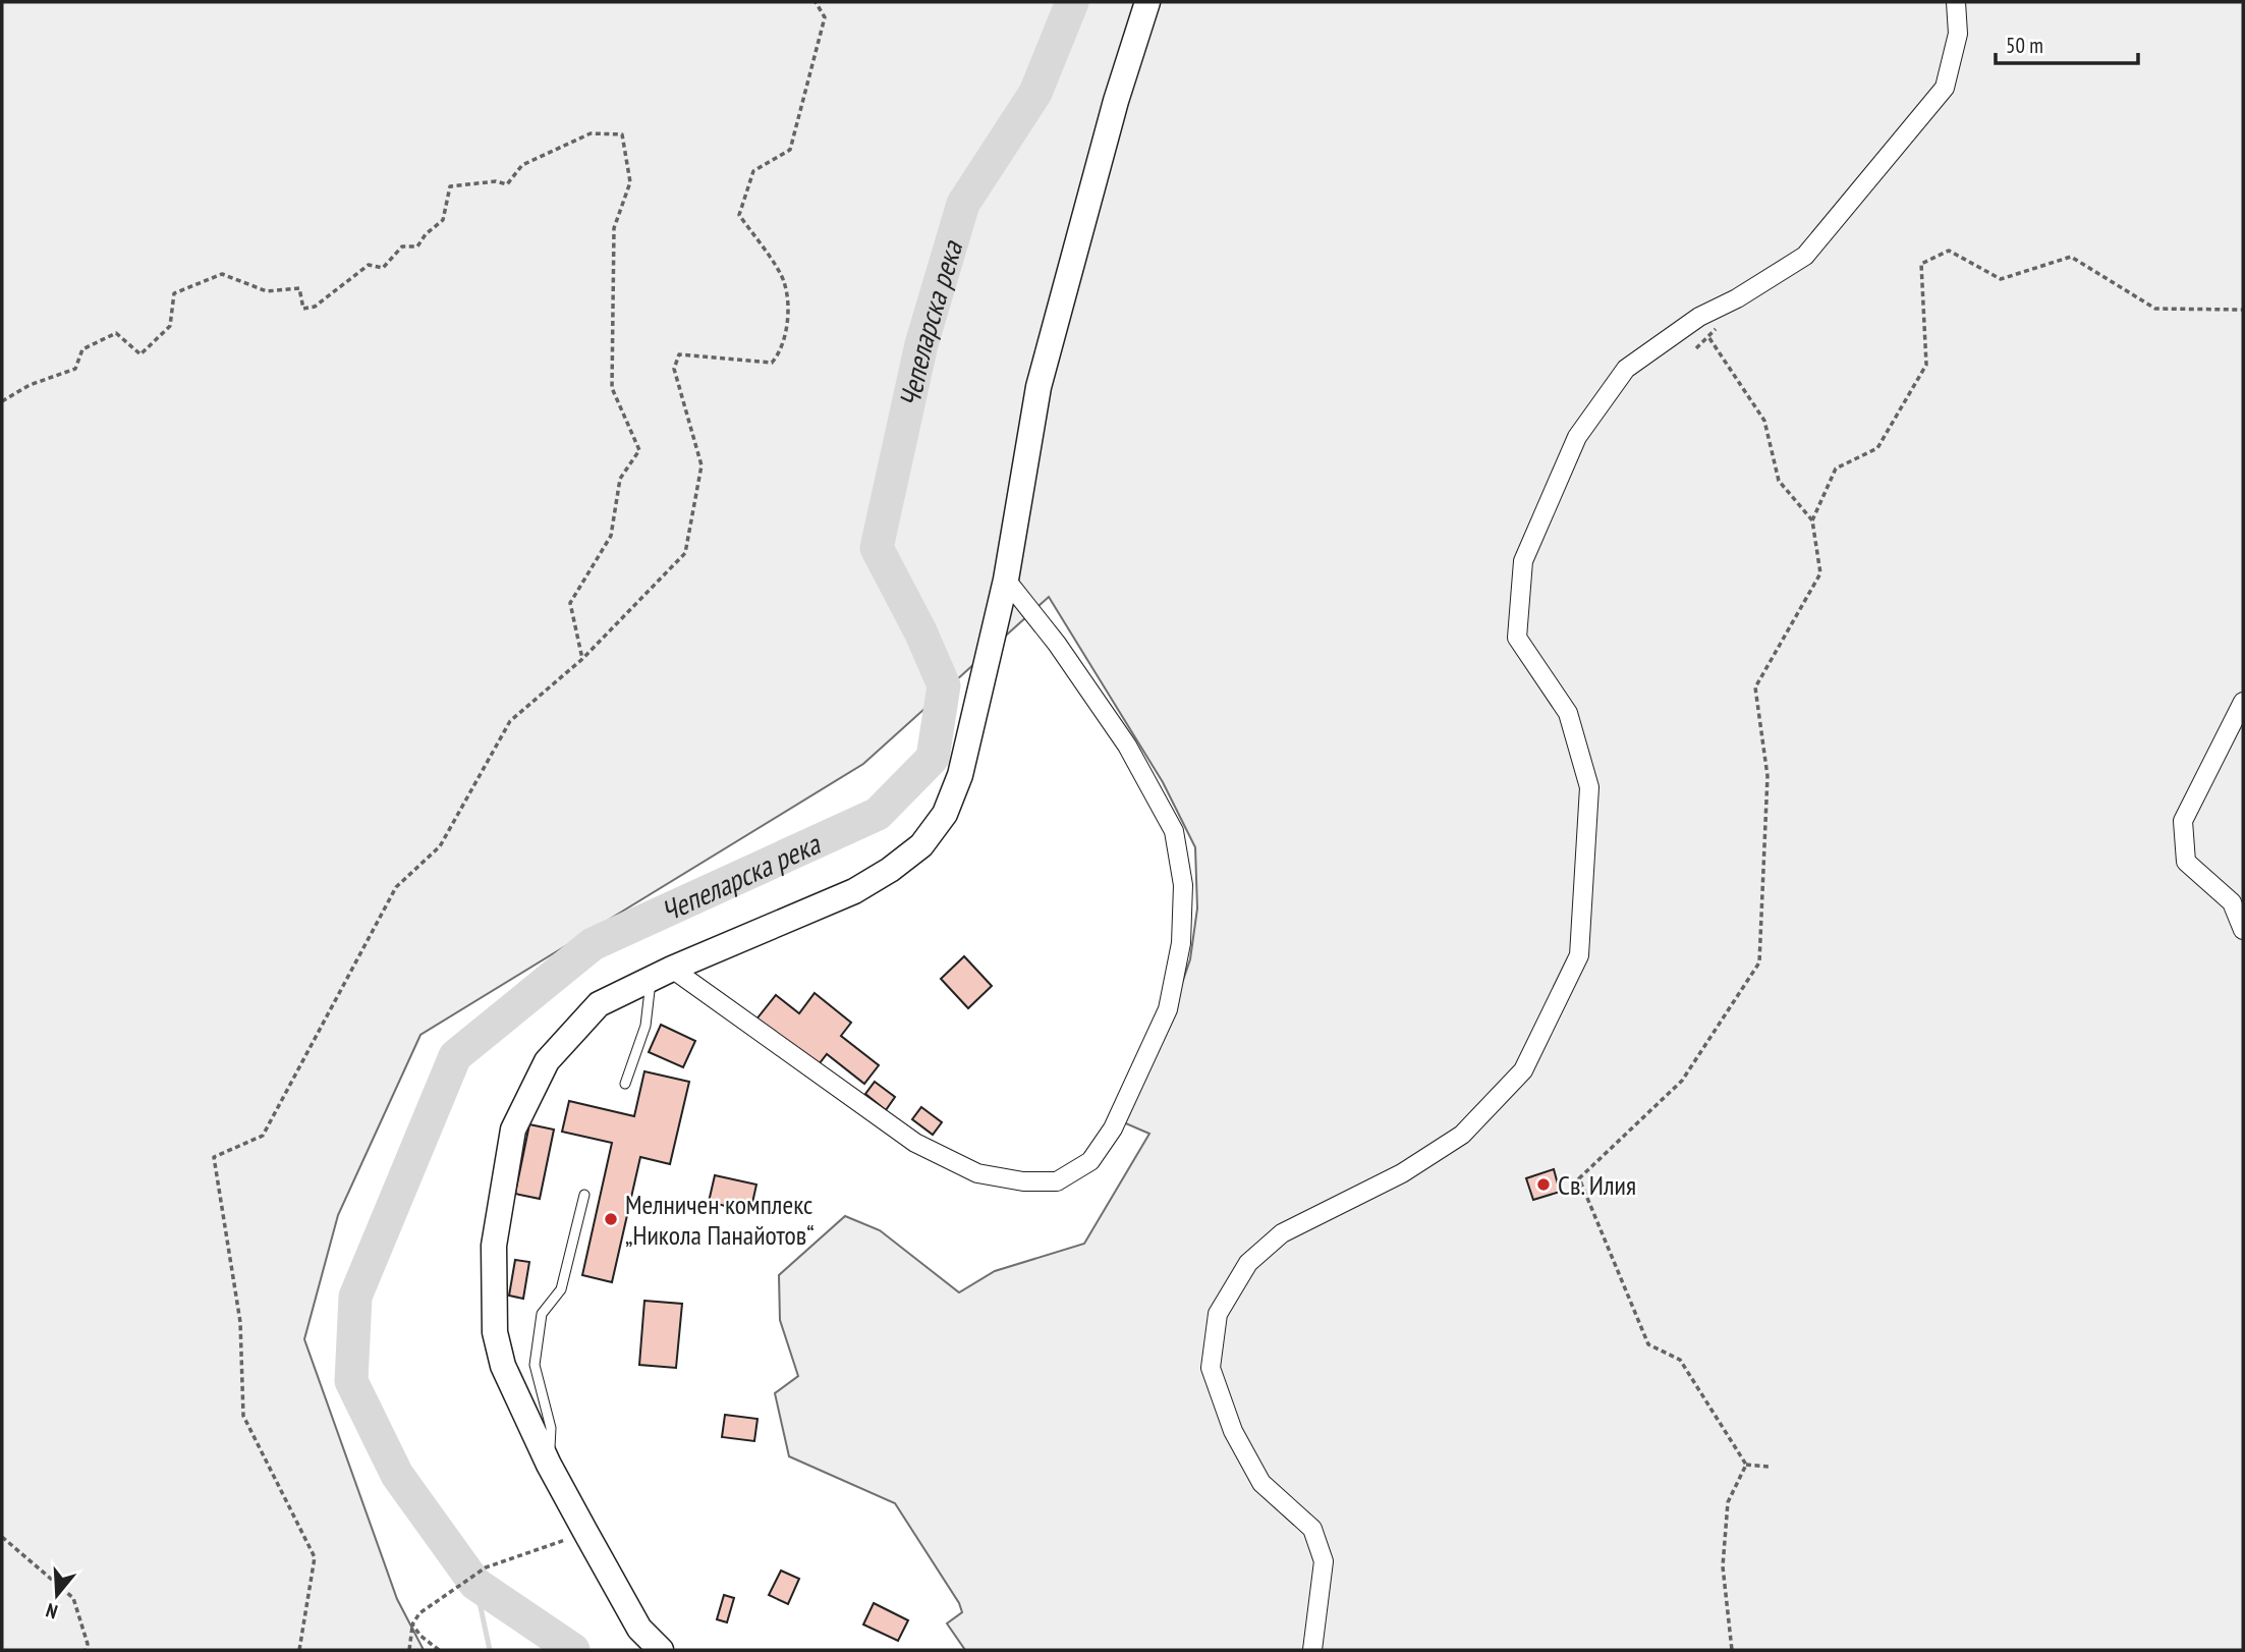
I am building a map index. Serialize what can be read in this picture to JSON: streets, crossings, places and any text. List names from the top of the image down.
{
  "water": ["Чепеларска река"],
  "places": ["Св. Илия", "Мелничен комплекс „Никола Панайотов“"],
  "scale_bar": "50 m",
  "north": "bottom"
}
